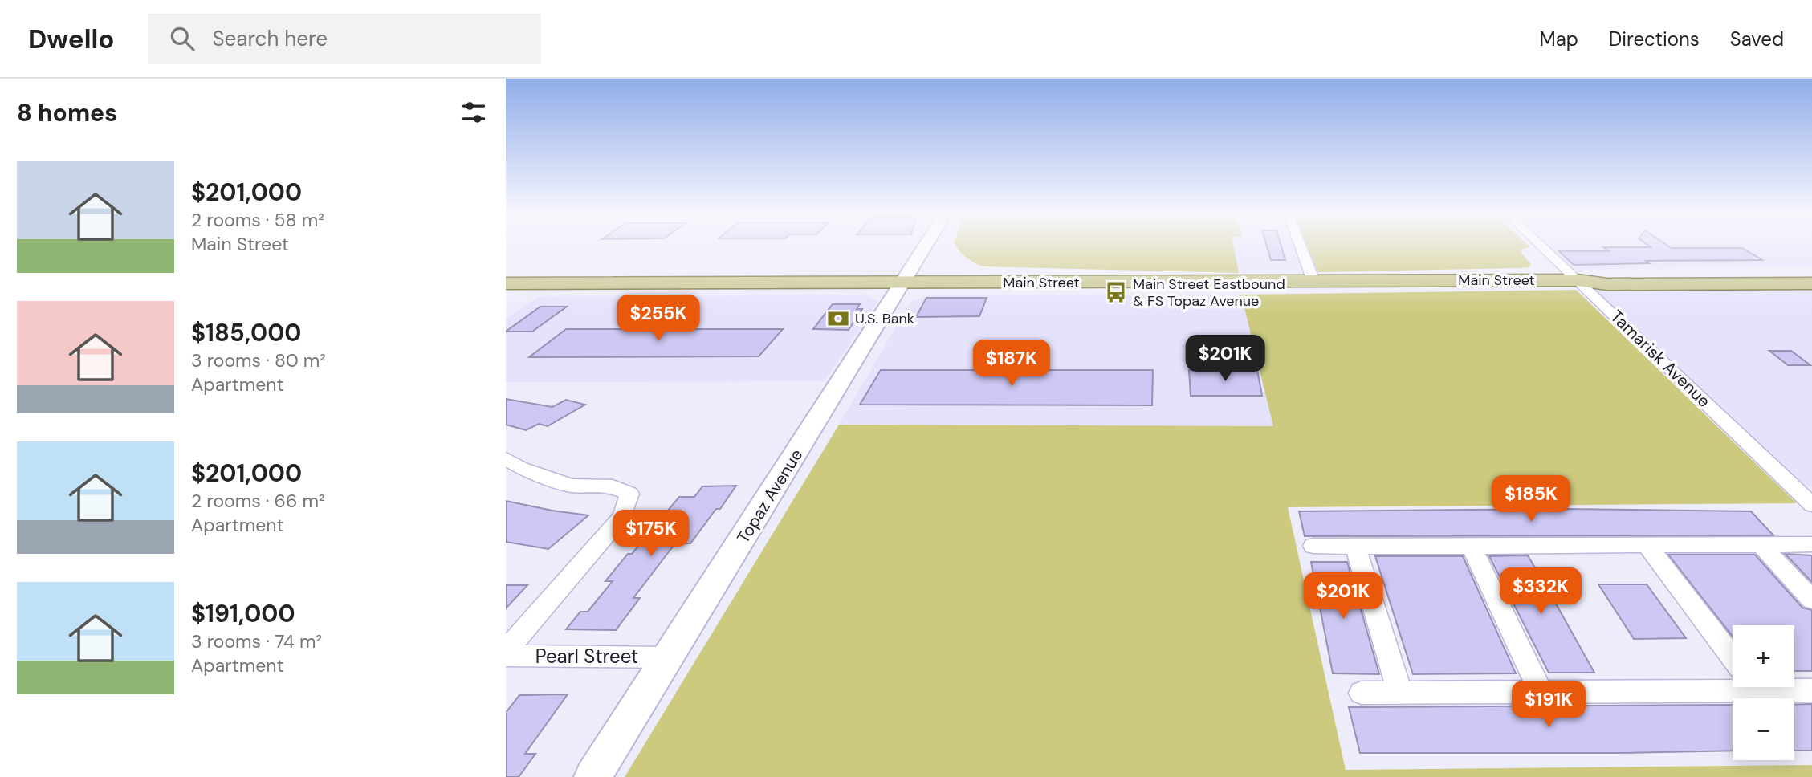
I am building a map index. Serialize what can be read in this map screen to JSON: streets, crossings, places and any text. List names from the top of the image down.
{
  "streets": {
    "main road": ["Main Street"],
    "street": ["Tamarisk Avenue", "Topaz Avenue", "Pearl Street"]
  },
  "crossings": [
    ["Main Street", "Tamarisk Avenue"],
    ["Main Street", "Topaz Avenue"],
    ["Topaz Avenue", "Pearl Street"]
  ],
  "places": {
    "bus stop": ["Main Street Eastbound & FS Topaz Avenue"],
    "bank": ["U.S. Bank"]
  },
  "page": {
    "header": "Dwello",
    "search": "Search here",
    "nav": ["Map", "Directions", "Saved"],
    "heading": "8 homes",
    "list": [
      {
        "name": "$201,000",
        "note": "2 rooms · 58 m² · Main Street"
      },
      {
        "name": "$185,000",
        "note": "3 rooms · 80 m² · Apartment"
      },
      {
        "name": "$201,000",
        "note": "2 rooms · 66 m² · Apartment"
      },
      {
        "name": "$191,000",
        "note": "3 rooms · 74 m² · Apartment"
      }
    ],
    "price": [
      "$255K",
      "$201K",
      "$187K",
      "$185K",
      "$175K",
      "$332K",
      "$201K",
      "$191K"
    ],
    "map_buttons": ["+", "−"]
  }
}
